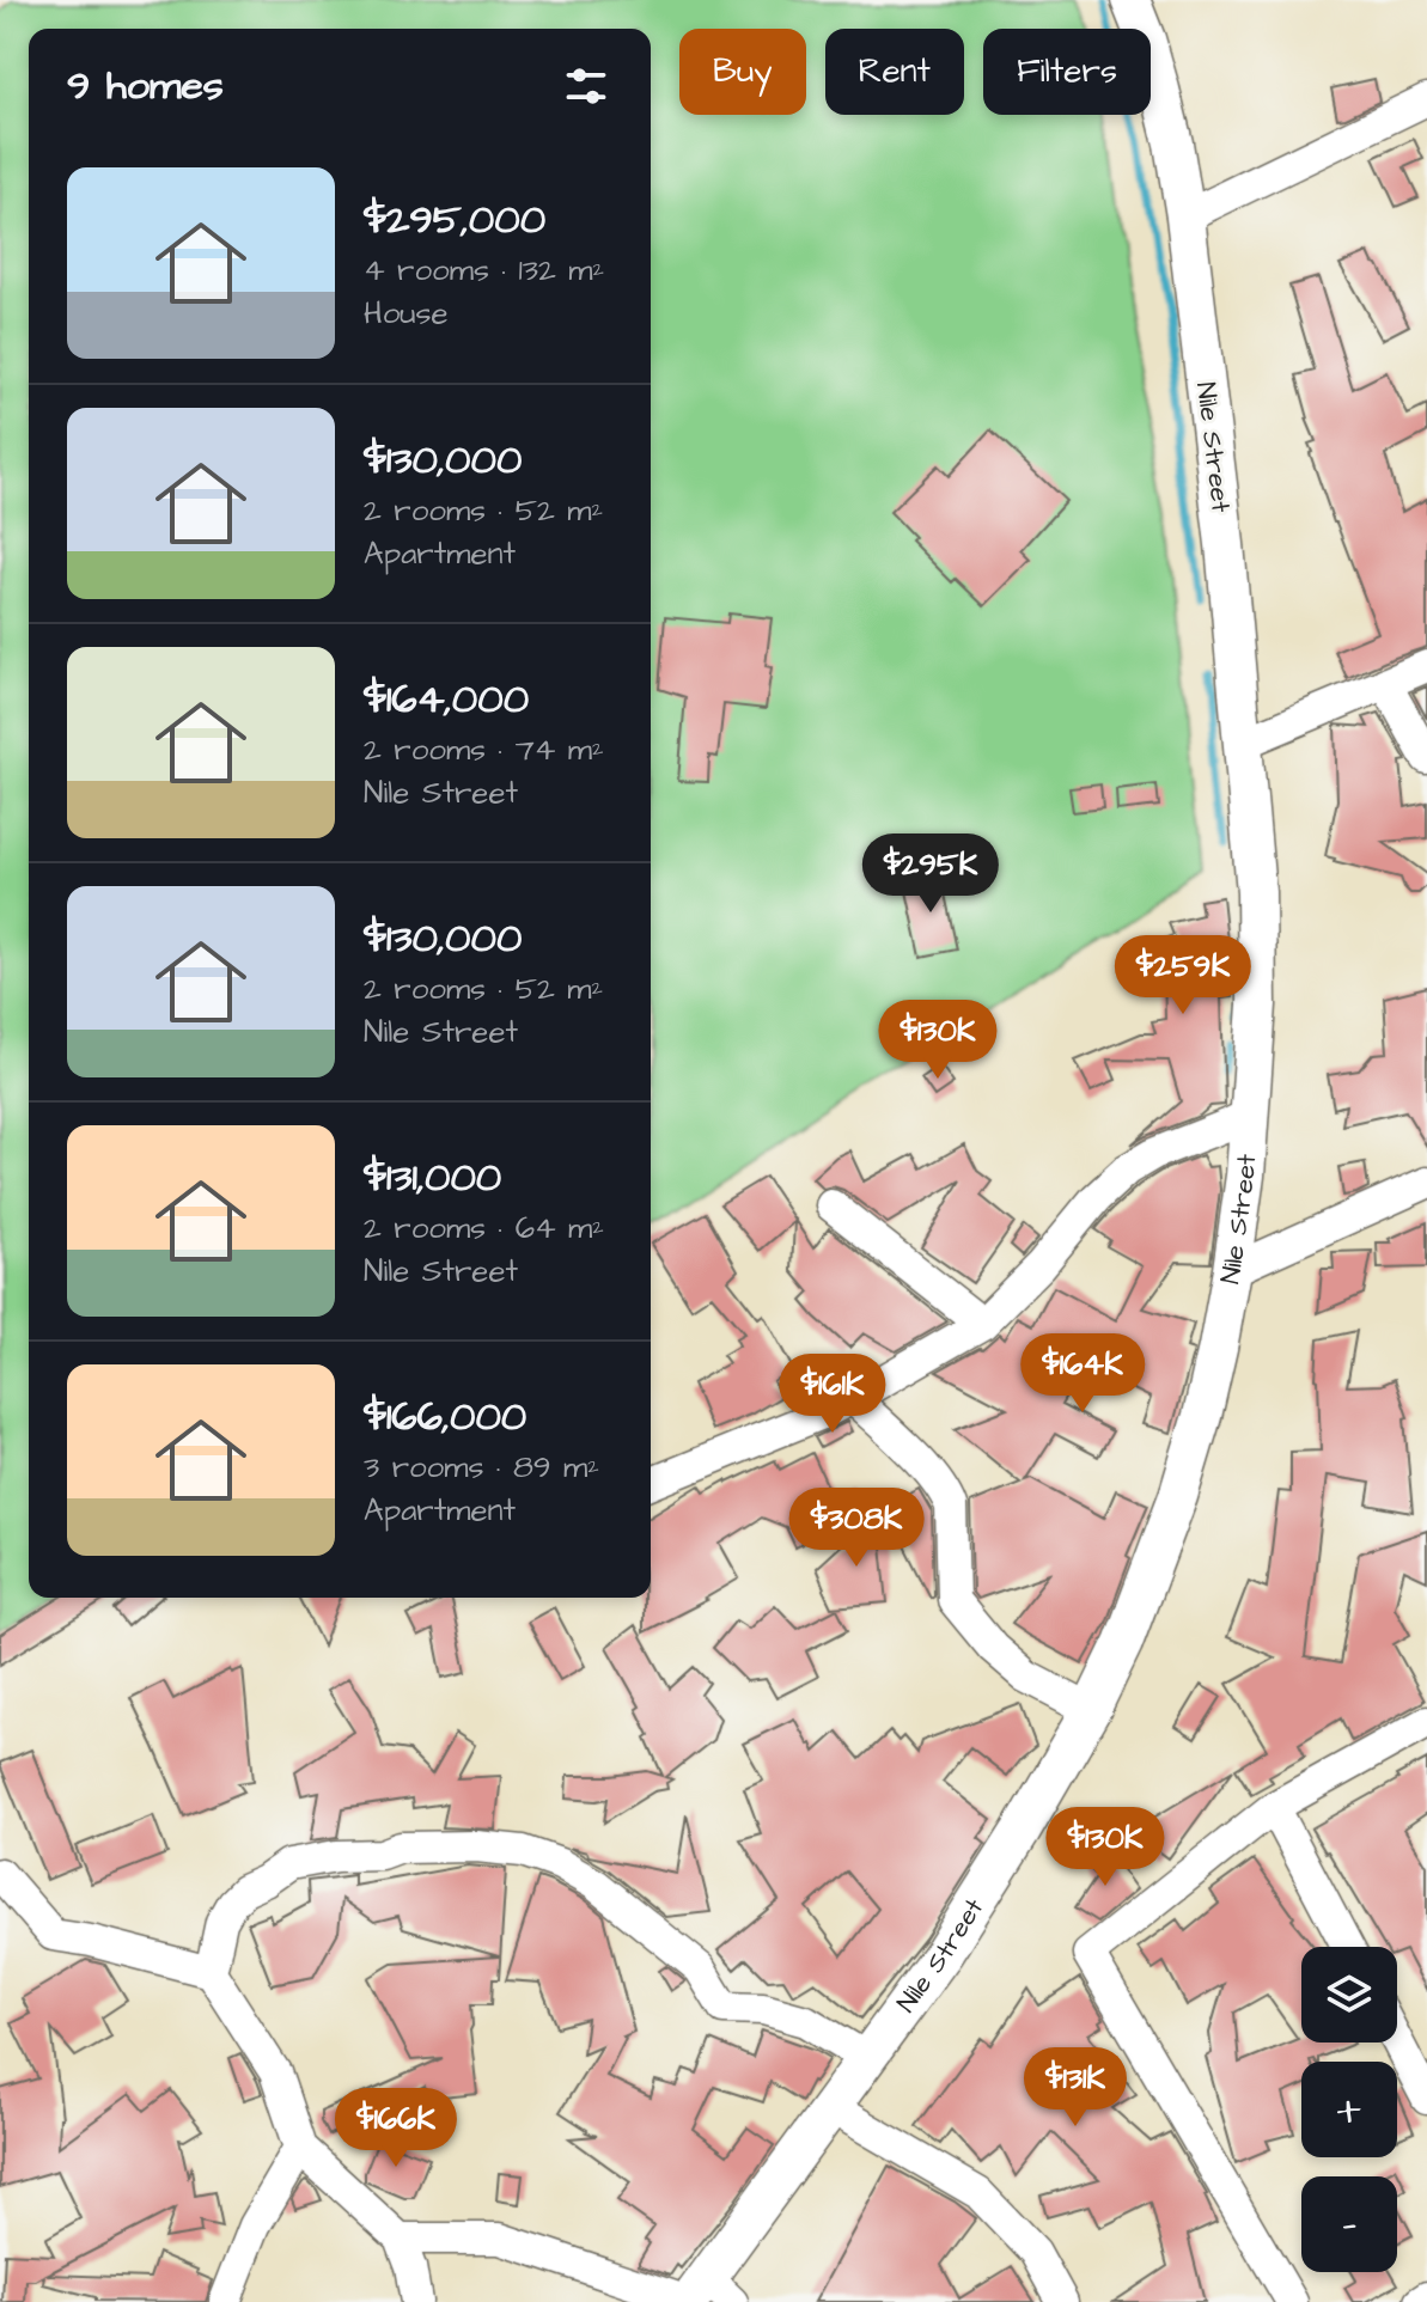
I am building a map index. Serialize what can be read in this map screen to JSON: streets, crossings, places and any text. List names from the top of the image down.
{
  "streets": {
    "main road": ["Nile Street"]
  },
  "page": {
    "chip": ["Buy", "Rent", "Filters"],
    "heading": "9 homes",
    "list": [
      {
        "name": "$295,000",
        "note": "4 rooms · 132 m² · House"
      },
      {
        "name": "$130,000",
        "note": "2 rooms · 52 m² · Apartment"
      },
      {
        "name": "$164,000",
        "note": "2 rooms · 74 m² · Nile Street"
      },
      {
        "name": "$130,000",
        "note": "2 rooms · 52 m² · Nile Street"
      },
      {
        "name": "$131,000",
        "note": "2 rooms · 64 m² · Nile Street"
      },
      {
        "name": "$166,000",
        "note": "3 rooms · 89 m² · Apartment"
      }
    ],
    "price": [
      "$295K",
      "$259K",
      "$130K",
      "$164K",
      "$161K",
      "$308K",
      "$130K",
      "$131K",
      "$166K"
    ],
    "map_buttons": ["+", "−"]
  }
}
